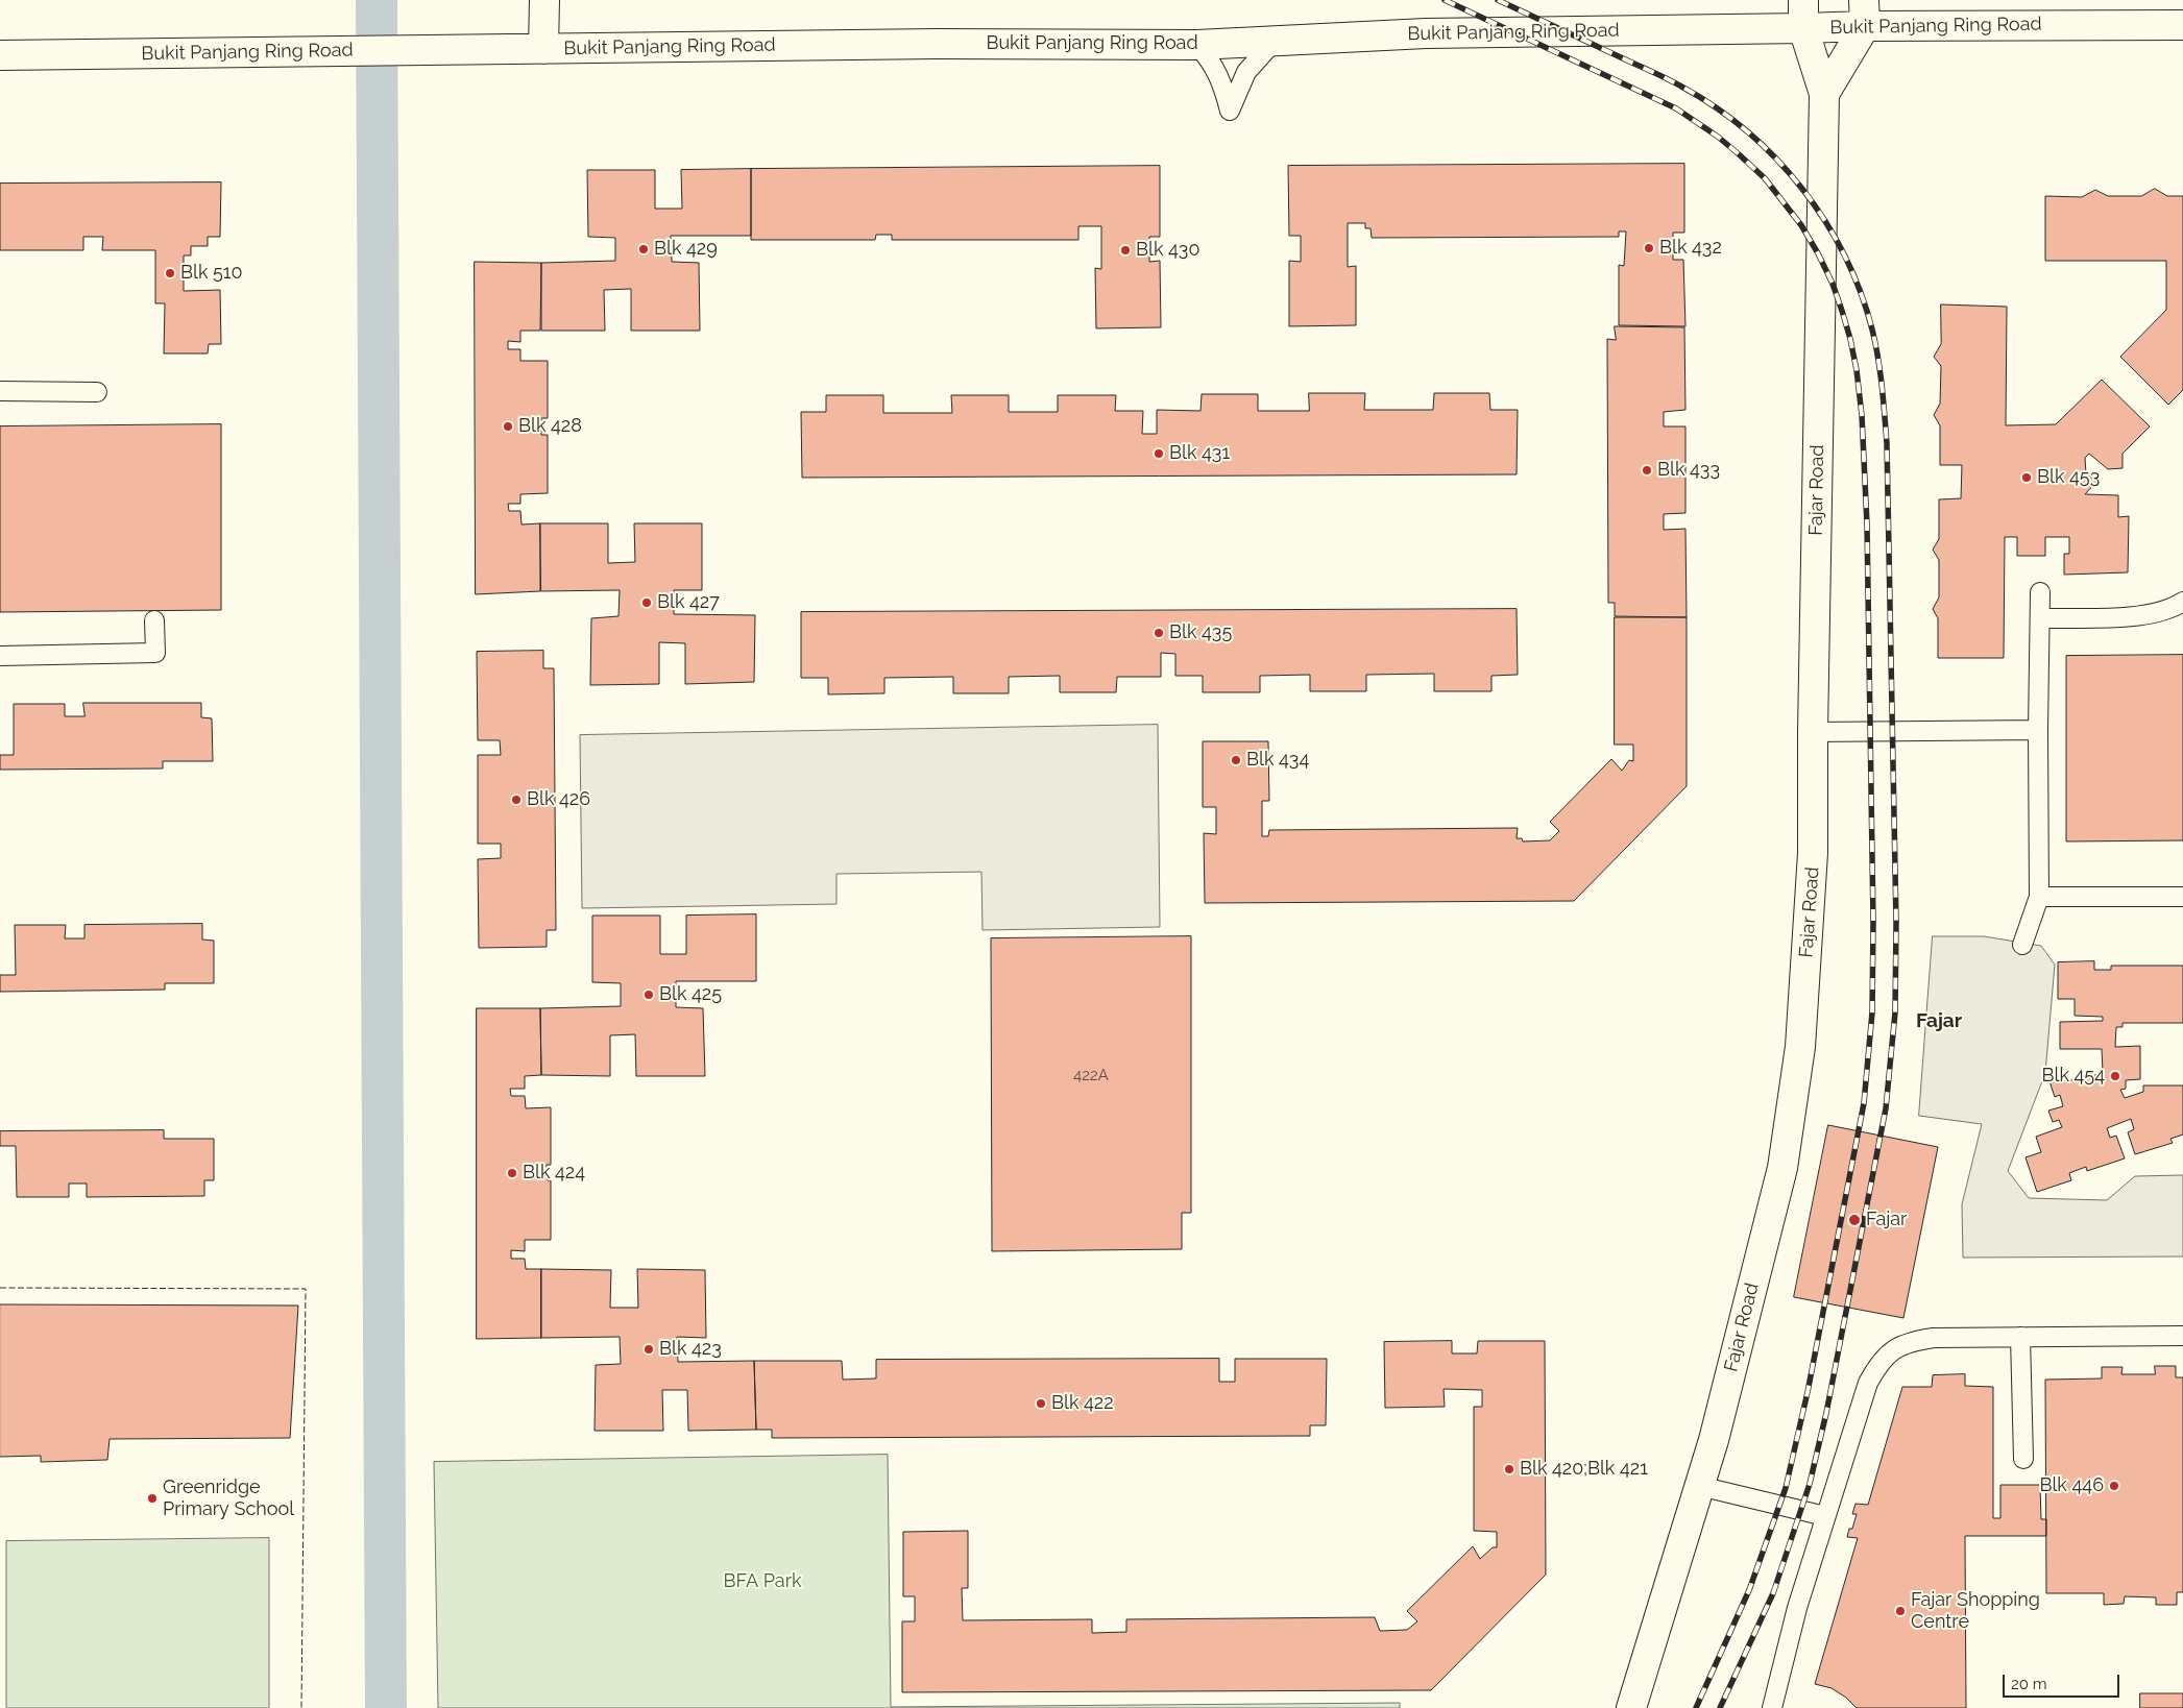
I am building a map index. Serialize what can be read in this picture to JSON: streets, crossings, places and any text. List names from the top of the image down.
{
  "streets": {
    "main road": ["Bukit Panjang Ring Road", "Fajar Road"]
  },
  "crossings": [
    ["Bukit Panjang Ring Road", "Fajar Road"]
  ],
  "districts": ["Fajar"],
  "parks": ["BFA Park"],
  "places": [
    "Blk 432",
    "Blk 429",
    "Blk 430",
    "Blk 510",
    "Blk 428",
    "Blk 431",
    "Blk 433",
    "Blk 453",
    "Blk 427",
    "Blk 435",
    "Blk 434",
    "Blk 426",
    "Blk 425",
    "Blk 454",
    "Blk 424",
    "Fajar",
    "Blk 423",
    "Blk 422",
    "Blk 420;Blk 421",
    "Blk 446",
    "Greenridge Primary School",
    "Fajar Shopping Centre"
  ],
  "house_numbers": ["422A"],
  "scale_bar": "20 m"
}
